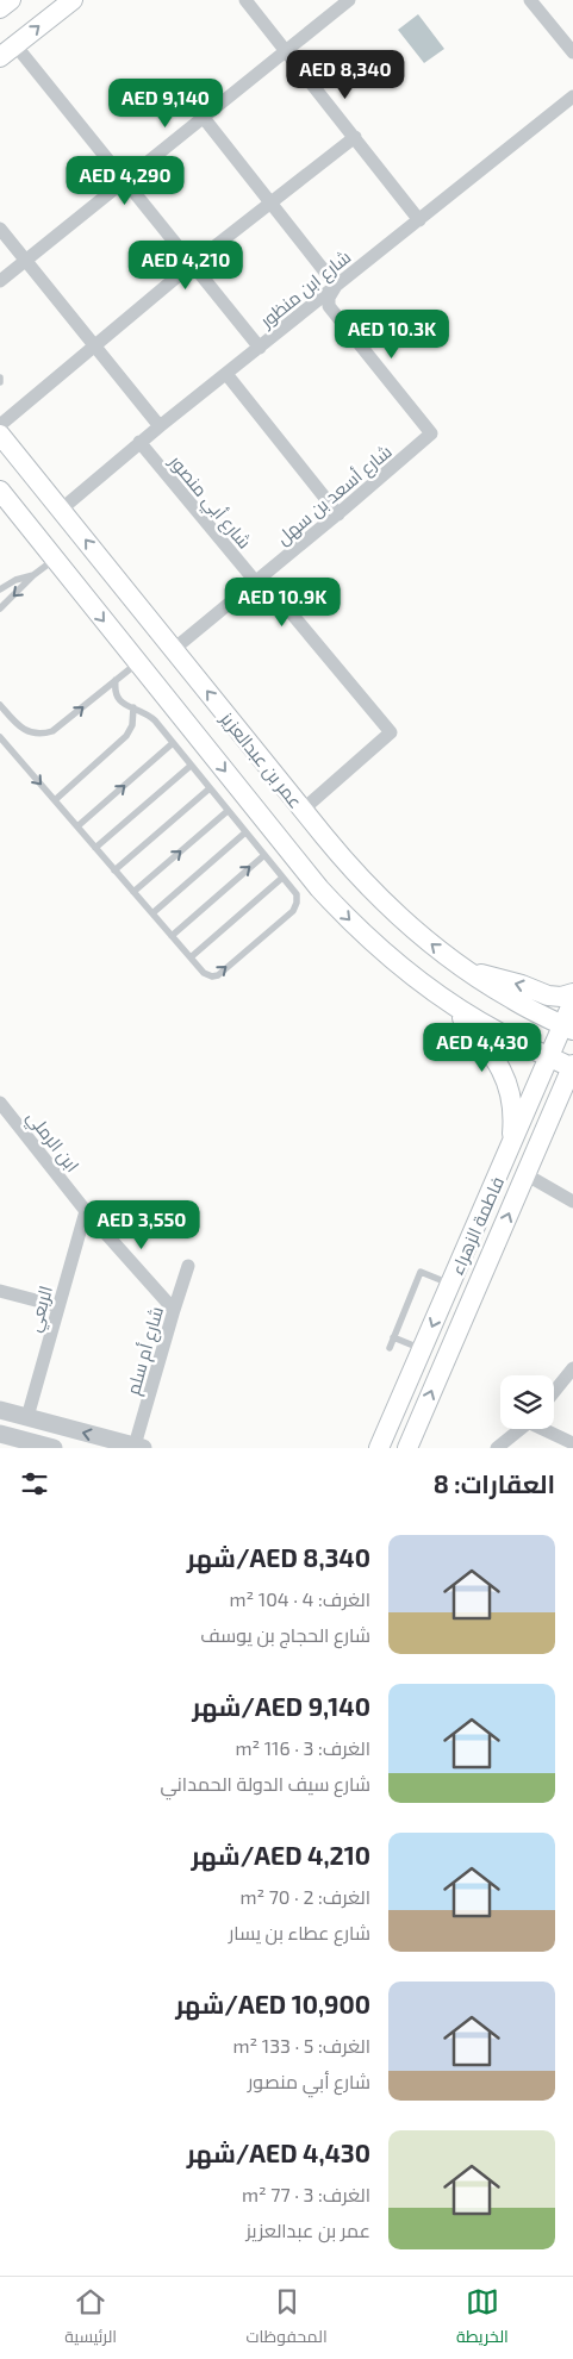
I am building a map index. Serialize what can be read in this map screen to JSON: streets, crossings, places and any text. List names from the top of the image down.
{
  "streets": {
    "main road": ["عمر بن عبدالعزيز", "فاطمة الزهراء"],
    "street": [
      "شارع ابن منظور",
      "شارع أسعد بن سهل",
      "شارع أبي منصور",
      "ابن الرملي",
      "الربعي",
      "شارع أم سلم"
    ]
  },
  "crossings": [
    ["شارع ابن منظور", "شارع أسعد بن سهل"],
    ["شارع ابن منظور", "شارع أبي منصور"],
    ["شارع ابن منظور", "عمر بن عبدالعزيز"],
    ["شارع أسعد بن سهل", "شارع أبي منصور"],
    ["شارع أسعد بن سهل", "عمر بن عبدالعزيز"],
    ["شارع أبي منصور", "عمر بن عبدالعزيز"],
    ["عمر بن عبدالعزيز", "فاطمة الزهراء"],
    ["ابن الرملي", "الربعي"],
    ["ابن الرملي", "شارع أم سلم"]
  ],
  "page": {
    "price": [
      "AED 8,340",
      "AED 9,140",
      "AED 4,290",
      "AED 4,210",
      "AED 10.3K",
      "AED 10.9K",
      "AED 4,430",
      "AED 3,550"
    ],
    "heading": "العقارات: 8",
    "list": [
      {
        "name": "AED 8,340/شهر",
        "note": "الغرف: 4 · 104 m² · شارع الحجاج بن يوسف"
      },
      {
        "name": "AED 9,140/شهر",
        "note": "الغرف: 3 · 116 m² · شارع سيف الدولة الحمداني"
      },
      {
        "name": "AED 4,210/شهر",
        "note": "الغرف: 2 · 70 m² · شارع عطاء بن يسار"
      },
      {
        "name": "AED 10,900/شهر",
        "note": "الغرف: 5 · 133 m² · شارع أبي منصور"
      },
      {
        "name": "AED 4,430/شهر",
        "note": "الغرف: 3 · 77 m² · عمر بن عبدالعزيز"
      }
    ],
    "tabs": ["الخريطة", "المحفوظات", "الرئيسية"]
  }
}
